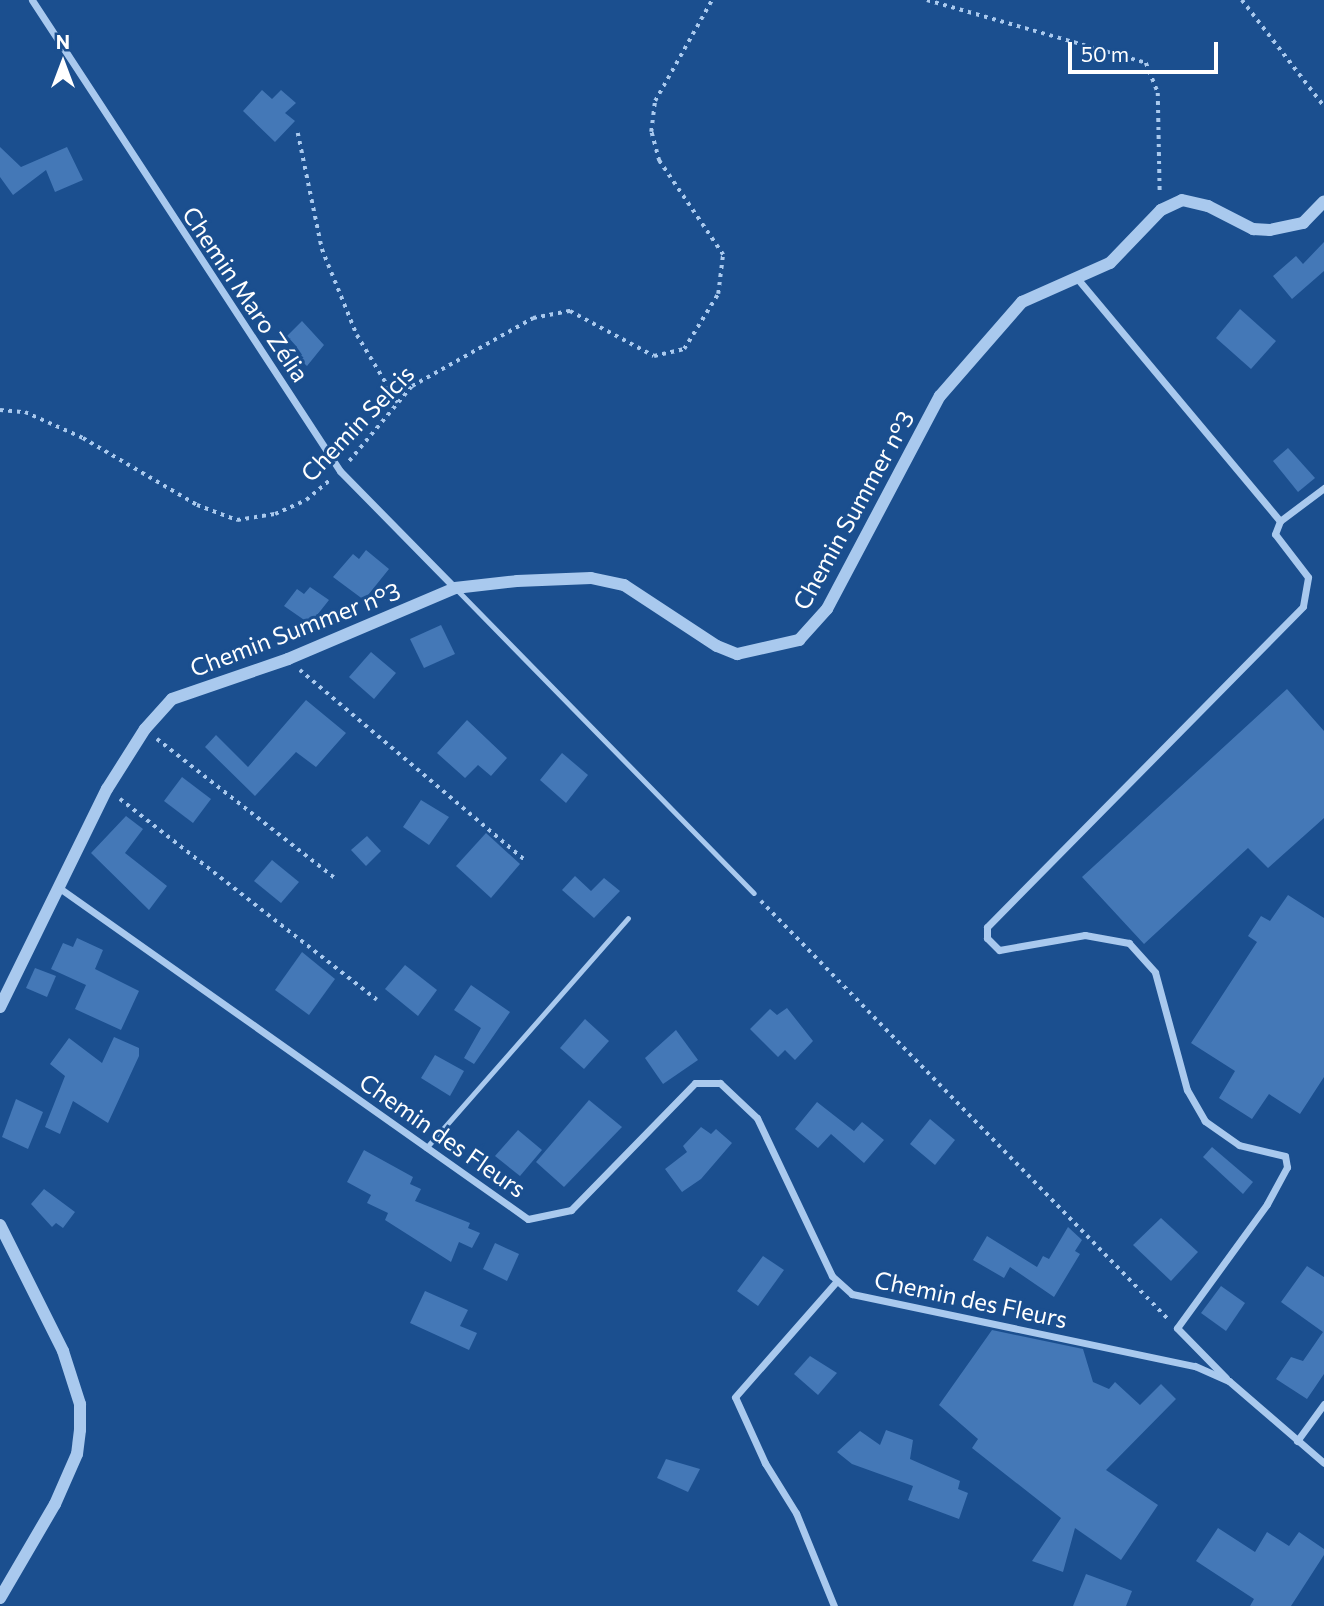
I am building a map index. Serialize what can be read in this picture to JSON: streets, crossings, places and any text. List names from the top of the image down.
{
  "streets": {
    "street": ["Chemin Maro Zélia", "Chemin Summer n°3", "Chemin des Fleurs"],
    "path": ["Chemin Selcis"]
  },
  "crossings": [
    ["Chemin Maro Zélia", "Chemin Selcis"],
    ["Chemin Maro Zélia", "Chemin Summer n°3"],
    ["Chemin Summer n°3", "Chemin des Fleurs"]
  ],
  "scale_bar": "50 m",
  "north": "top"
}
